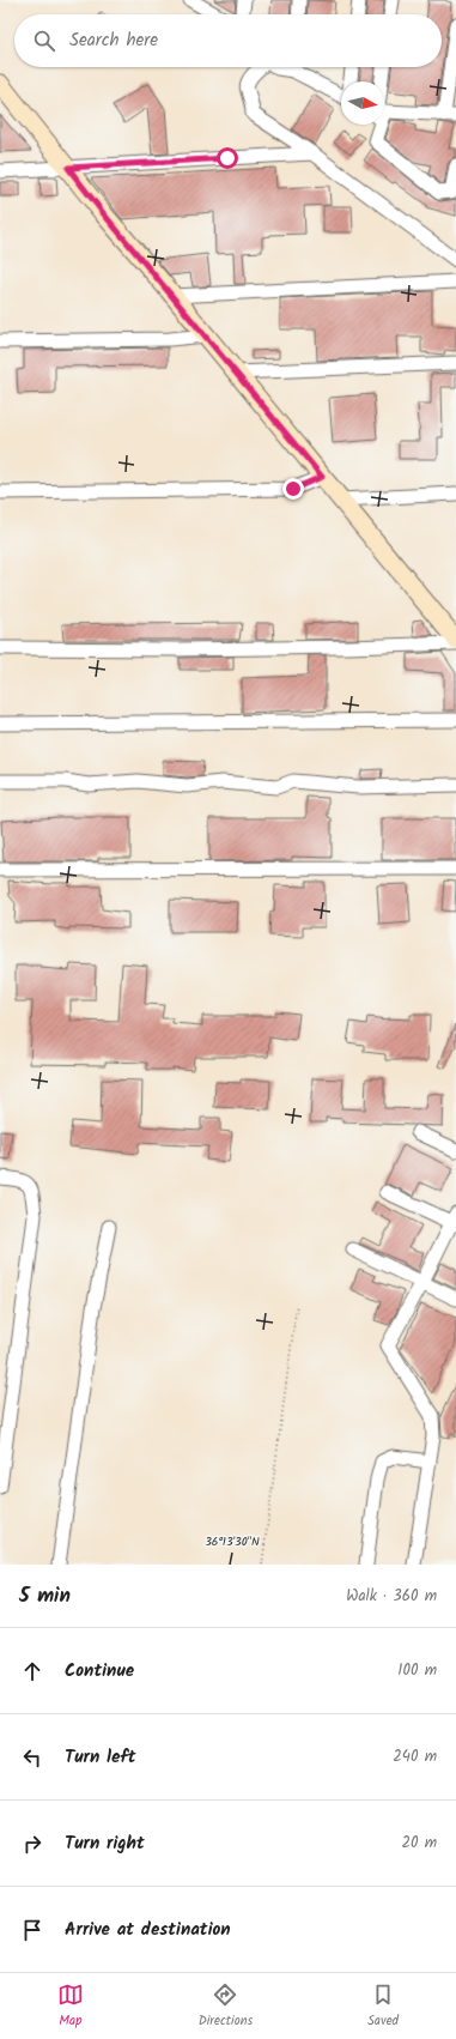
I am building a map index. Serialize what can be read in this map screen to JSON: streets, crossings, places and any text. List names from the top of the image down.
{
  "north": "right",
  "page": {
    "search": "Search here",
    "heading": ["5 min", "Walk · 360 m"],
    "list": [
      ["Continue", "100 m"],
      ["Turn left", "240 m"],
      ["Turn right", "20 m"],
      "Arrive at destination"
    ],
    "nav": ["Map", "Directions", "Saved"]
  },
  "coordinates": ["36°13'30\"N"]
}
